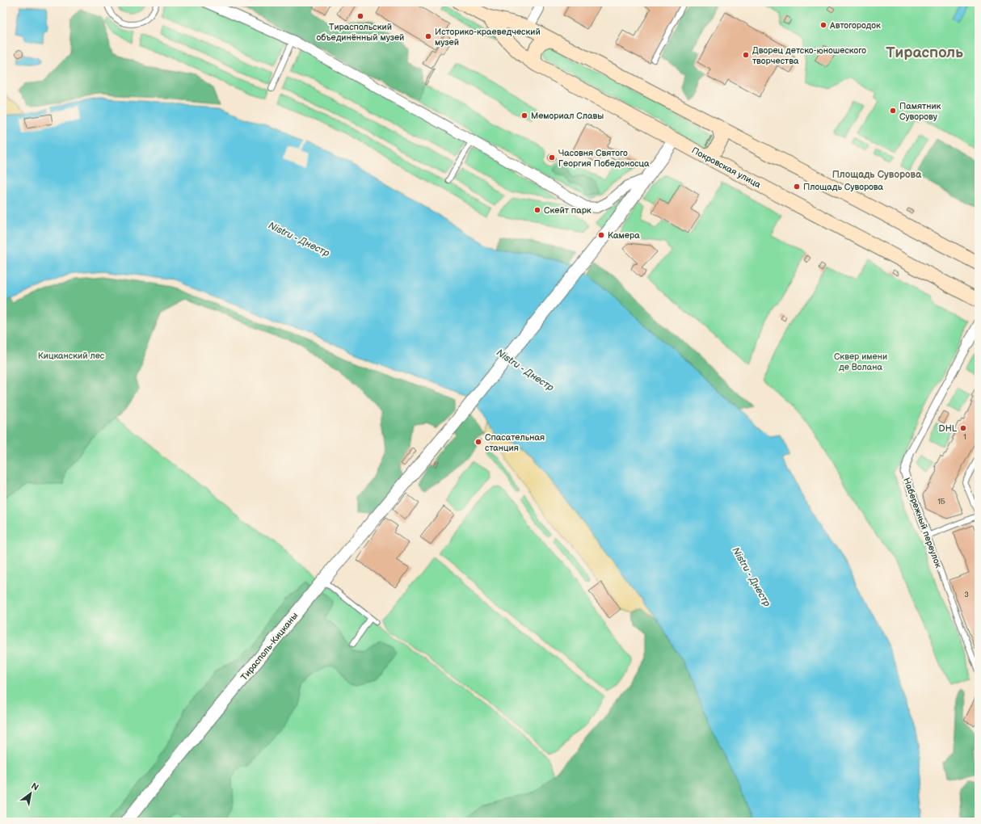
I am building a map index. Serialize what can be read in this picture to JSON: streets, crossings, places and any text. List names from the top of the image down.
{
  "streets": {
    "main road": ["Покровская улица"],
    "street": ["Набережный переулок", "Тирасполь-Кицканы"]
  },
  "crossings": [
    ["Покровская улица", "Тирасполь-Кицканы"]
  ],
  "districts": ["Тирасполь", "Площадь Суворова"],
  "water": ["Nistru - Днестр"],
  "parks": ["Кицканский лес", "Сквер имени де Волана"],
  "places": [
    "Тираспольский объединённый музей",
    "Автогородок",
    "Историко-краеведческий музей",
    "Дворец детско-юношеского творчества",
    "Памятник Суворову",
    "Мемориал Славы",
    "Часовня Святого Георгия Победоносца",
    "Площадь Суворова",
    "Скейт парк",
    "Камера",
    "DHL",
    "Спасательная станция"
  ],
  "house_numbers": ["1", "1Б", "3"],
  "north": "top right"
}
